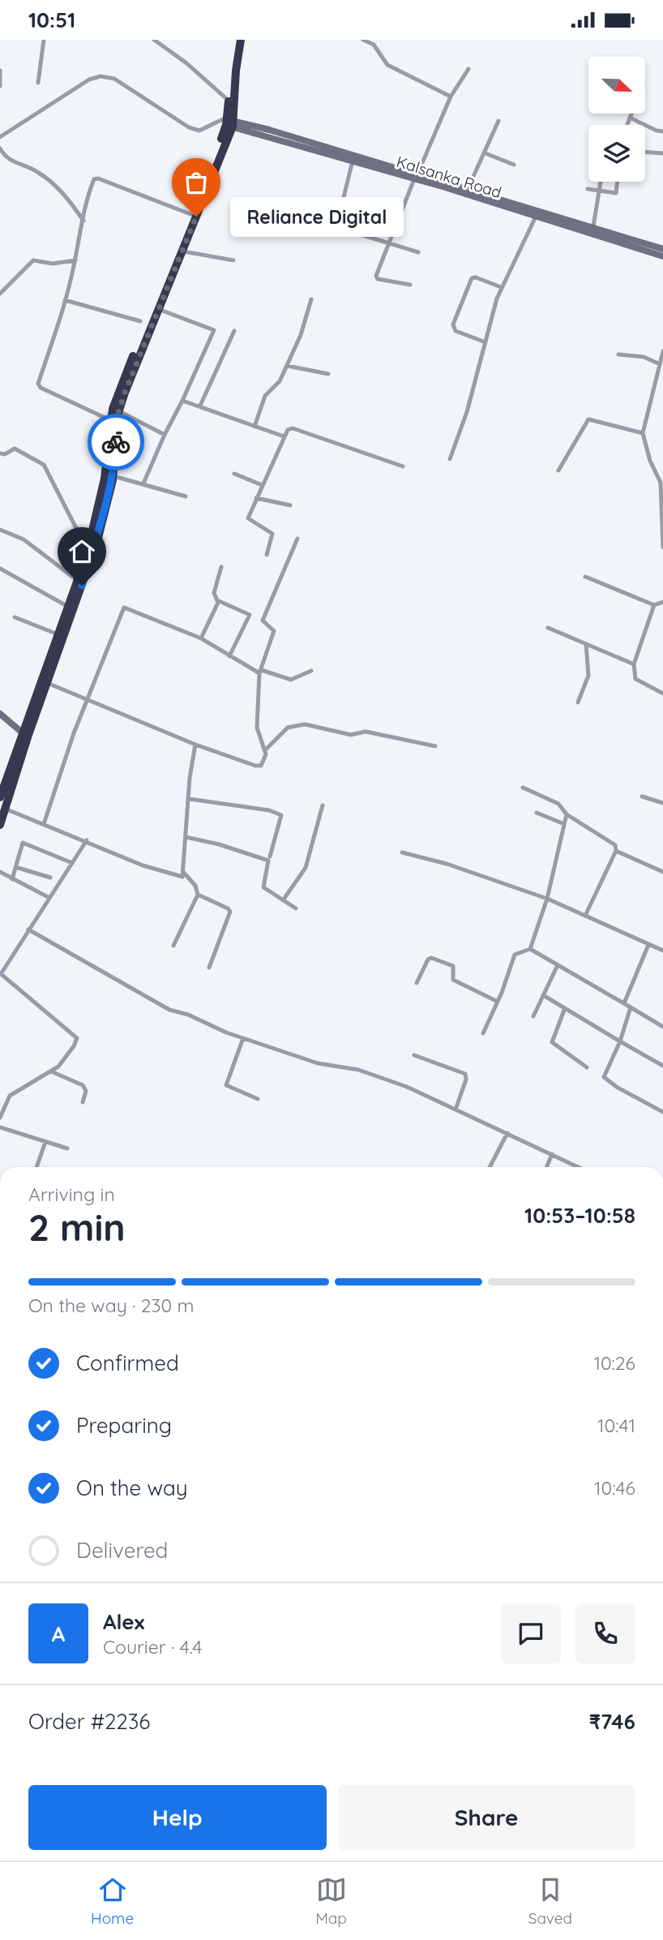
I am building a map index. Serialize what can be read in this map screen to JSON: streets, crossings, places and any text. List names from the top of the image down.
{
  "streets": {
    "main road": ["Kalsanka Road"]
  },
  "places": ["Reliance Digital"],
  "north": "bottom right",
  "page": {
    "status": "10:51",
    "bubble": "Reliance Digital",
    "heading": ["2 min", "Arriving in", "10:53–10:58"],
    "panel": [
      "Alex",
      "Courier · 4.4",
      "Order #2236",
      "₹746"
    ],
    "bar": "On the way · 230 m",
    "list": [
      ["Confirmed", "10:26"],
      ["Preparing", "10:41"],
      ["On the way", "10:46"],
      "Delivered"
    ],
    "round": "A",
    "buttons": ["Help", "Share"],
    "tabs": ["Home", "Map", "Saved"]
  }
}
